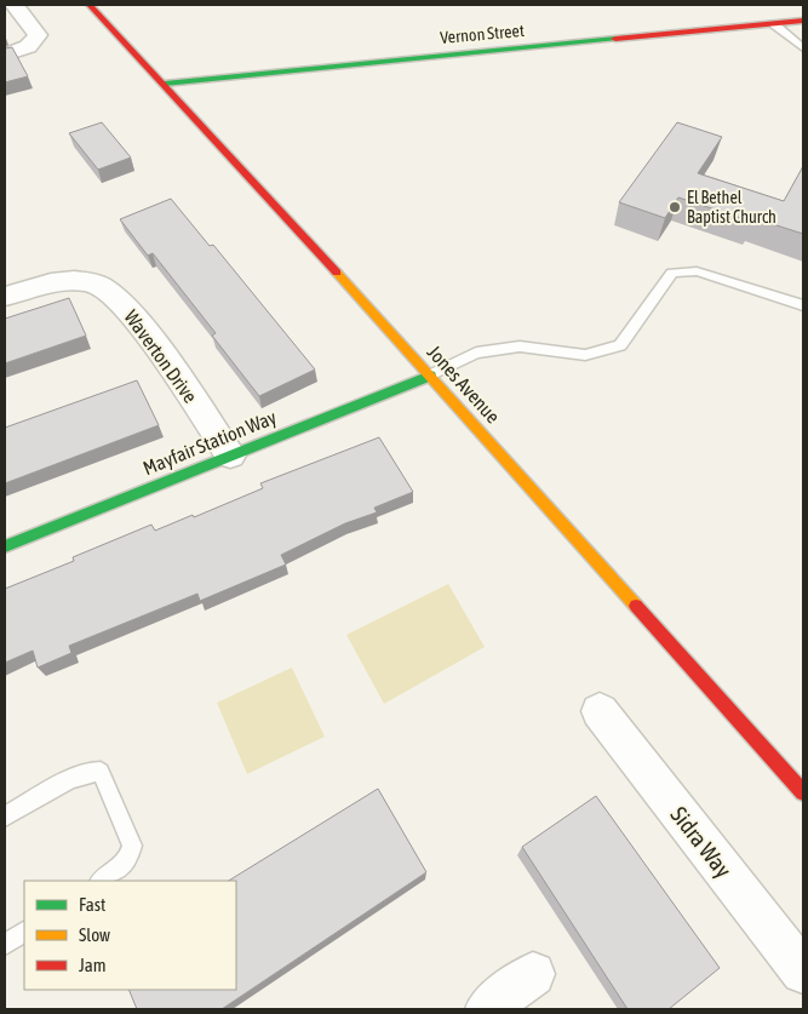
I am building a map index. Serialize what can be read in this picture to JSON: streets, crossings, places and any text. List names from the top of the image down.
{
  "streets": {
    "street": [
      "Vernon Street",
      "Waverton Drive",
      "Jones Avenue",
      "Mayfair Station Way",
      "Sidra Way"
    ]
  },
  "crossings": [
    ["Vernon Street", "Jones Avenue"],
    ["Waverton Drive", "Mayfair Station Way"],
    ["Jones Avenue", "Mayfair Station Way"]
  ],
  "places": ["El Bethel Baptist Church"],
  "legend": ["Fast", "Slow", "Jam"]
}
